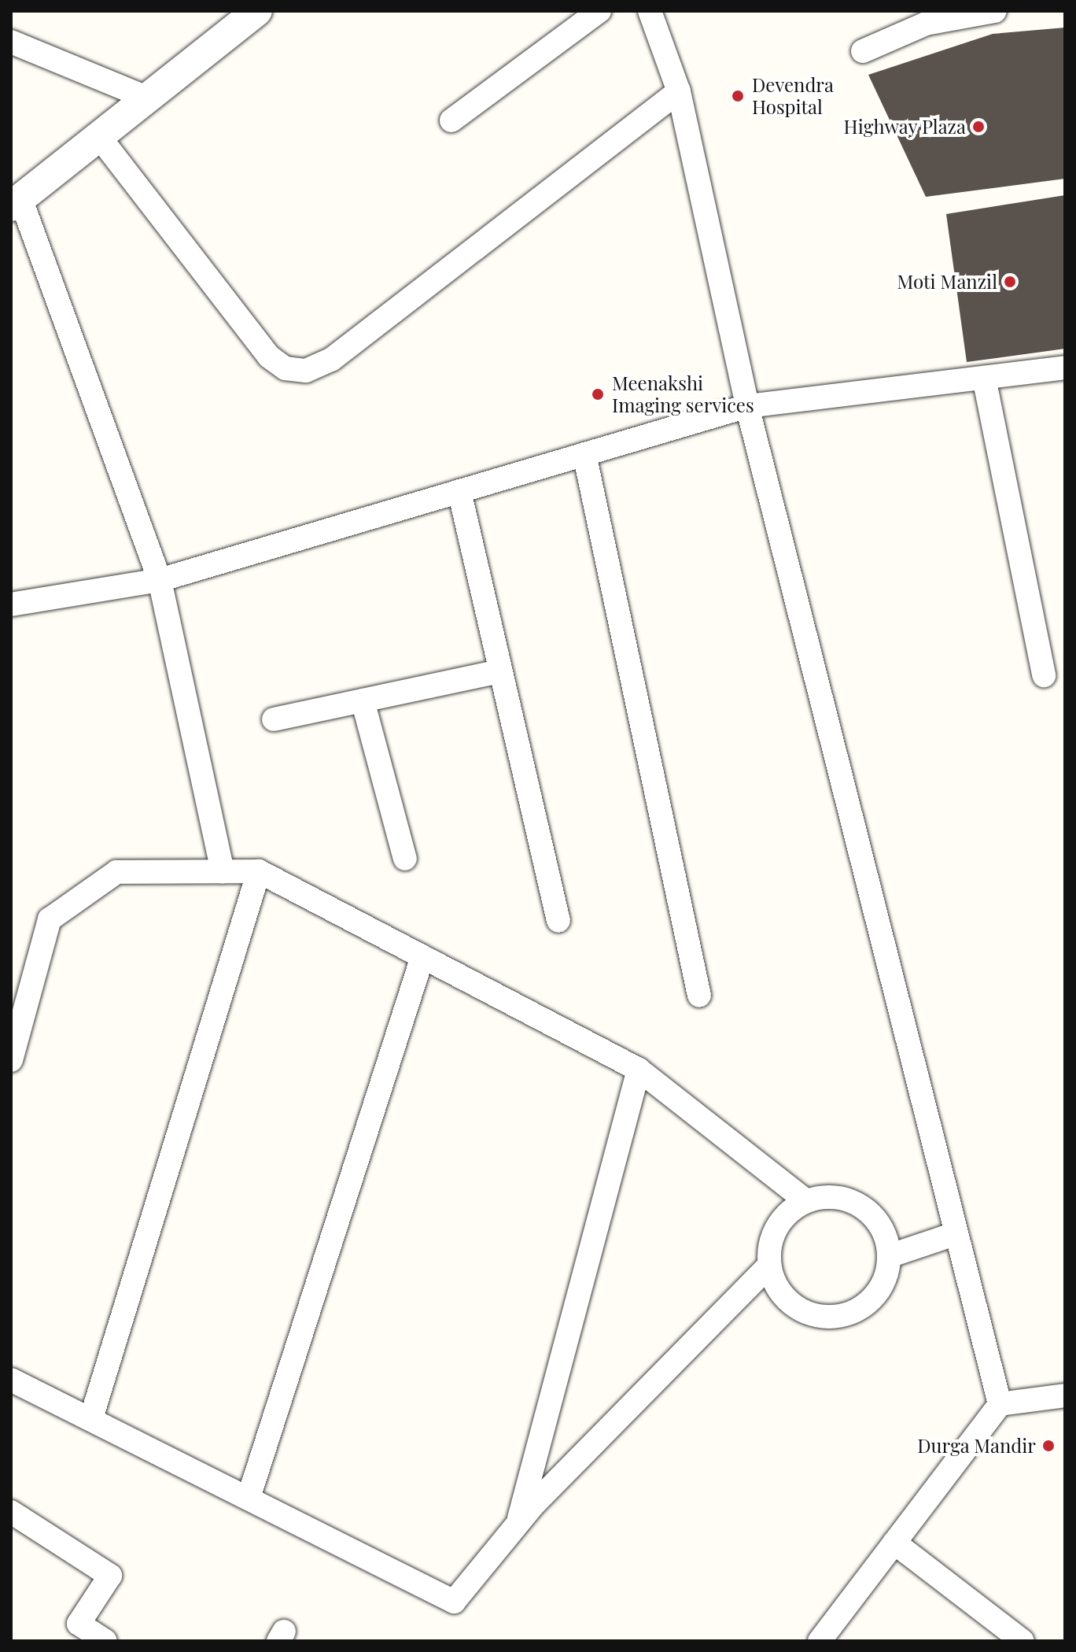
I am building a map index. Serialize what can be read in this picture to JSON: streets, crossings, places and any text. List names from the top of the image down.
{
  "places": [
    "Devendra Hospital",
    "Highway Plaza",
    "Moti Manzil",
    "Meenakshi Imaging services",
    "Durga Mandir"
  ]
}
